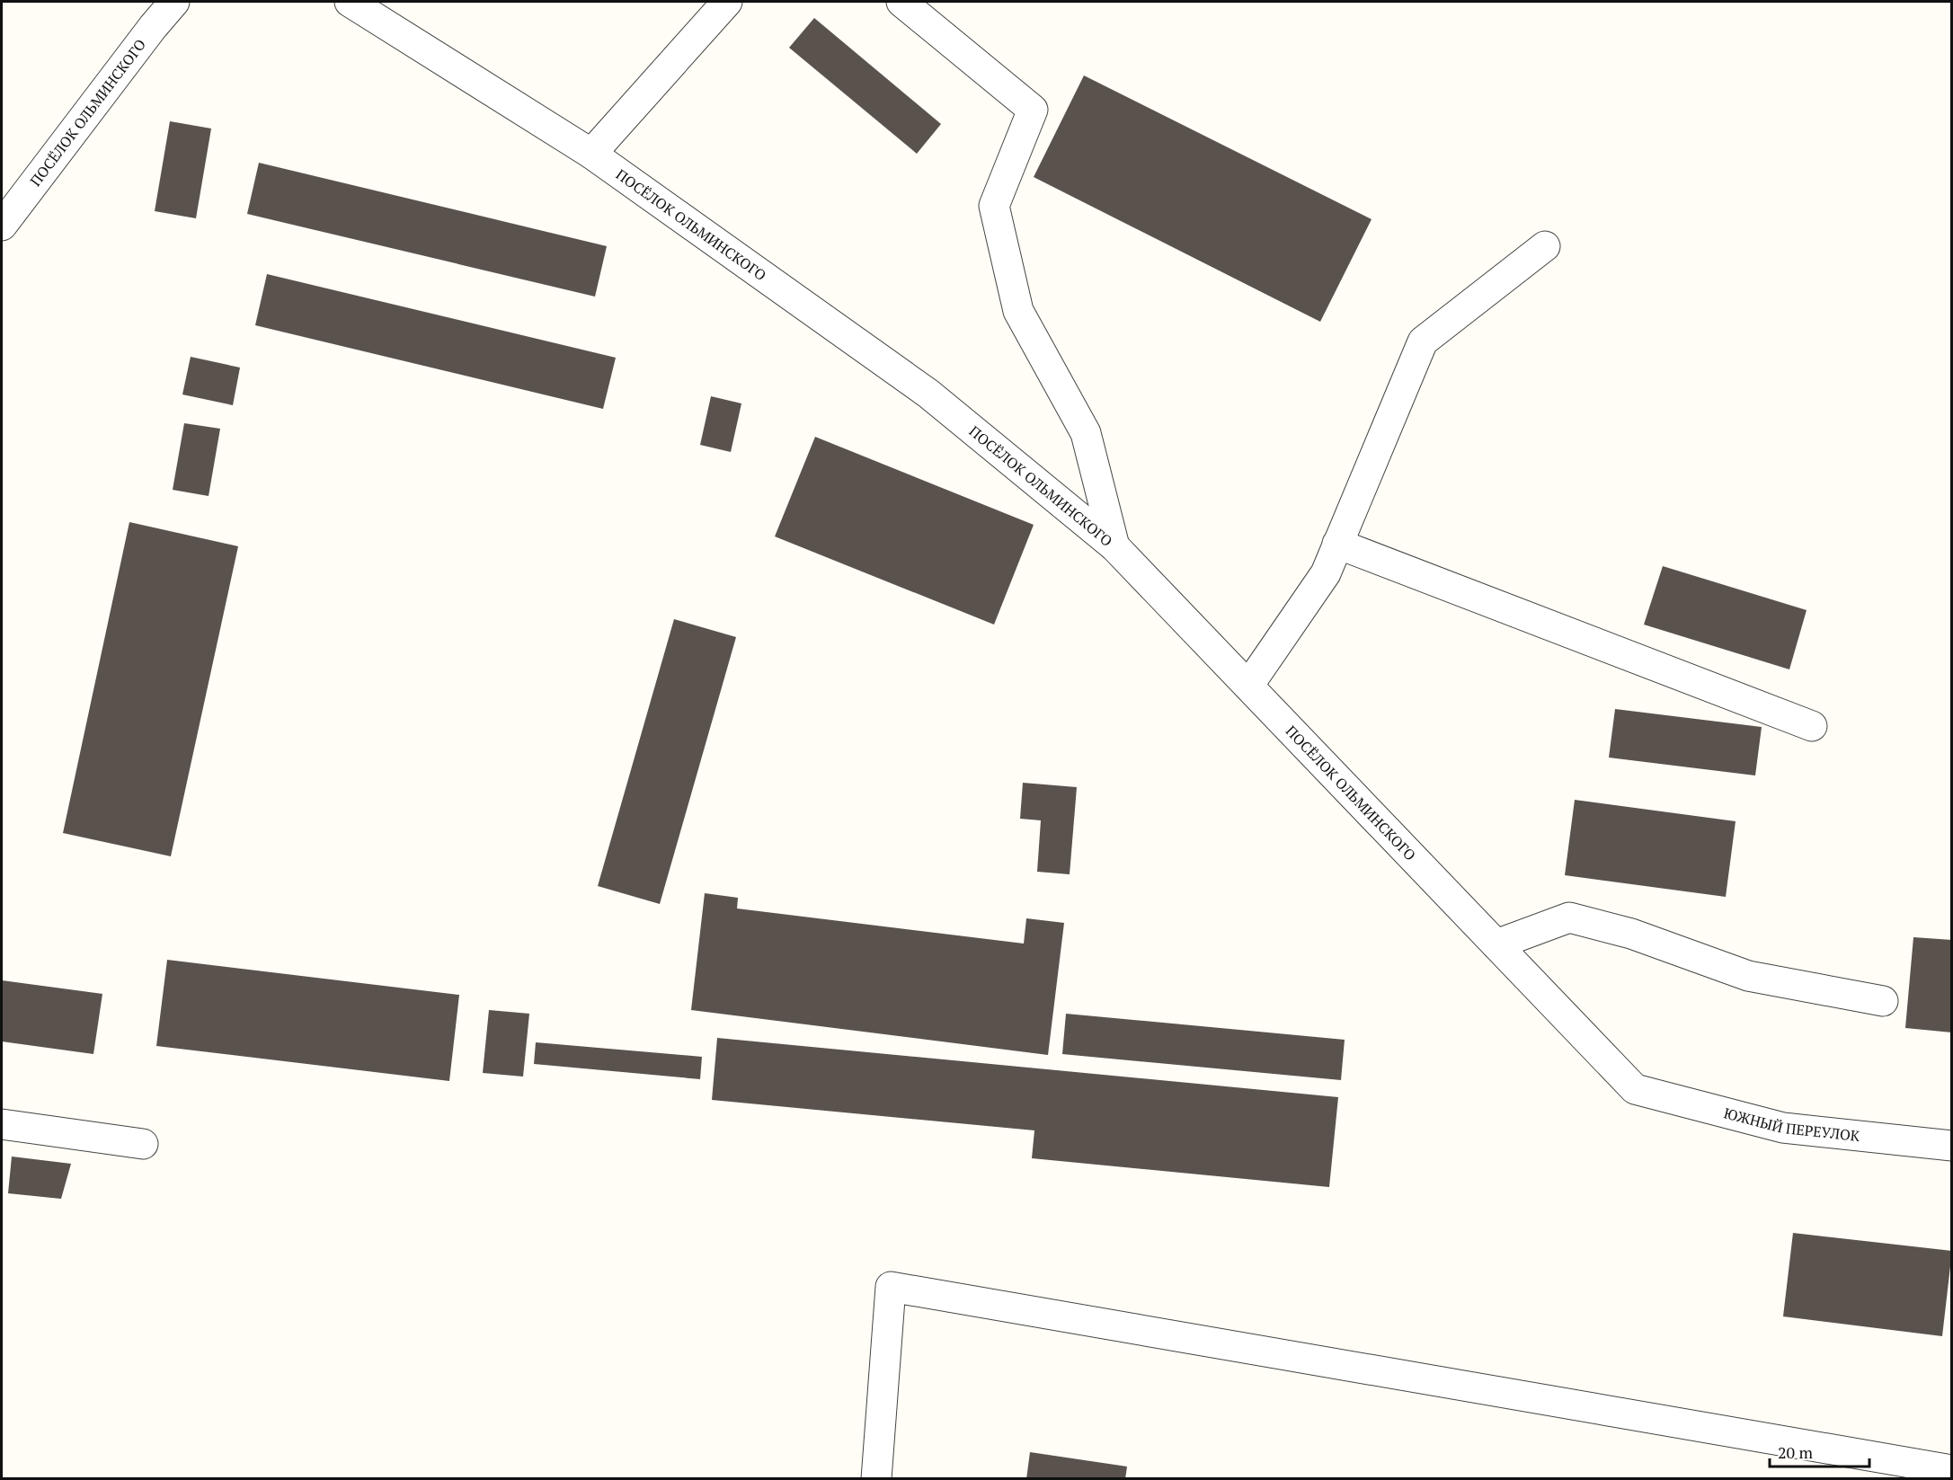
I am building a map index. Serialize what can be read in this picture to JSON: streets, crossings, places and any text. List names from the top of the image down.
{
  "streets": {
    "street": ["ПОСЁЛОК ОЛЬМИНСКОГО", "ЮЖНЫЙ ПЕРЕУЛОК"]
  },
  "crossings": [
    ["ПОСЁЛОК ОЛЬМИНСКОГО", "ЮЖНЫЙ ПЕРЕУЛОК"]
  ],
  "scale_bar": "20 m"
}
